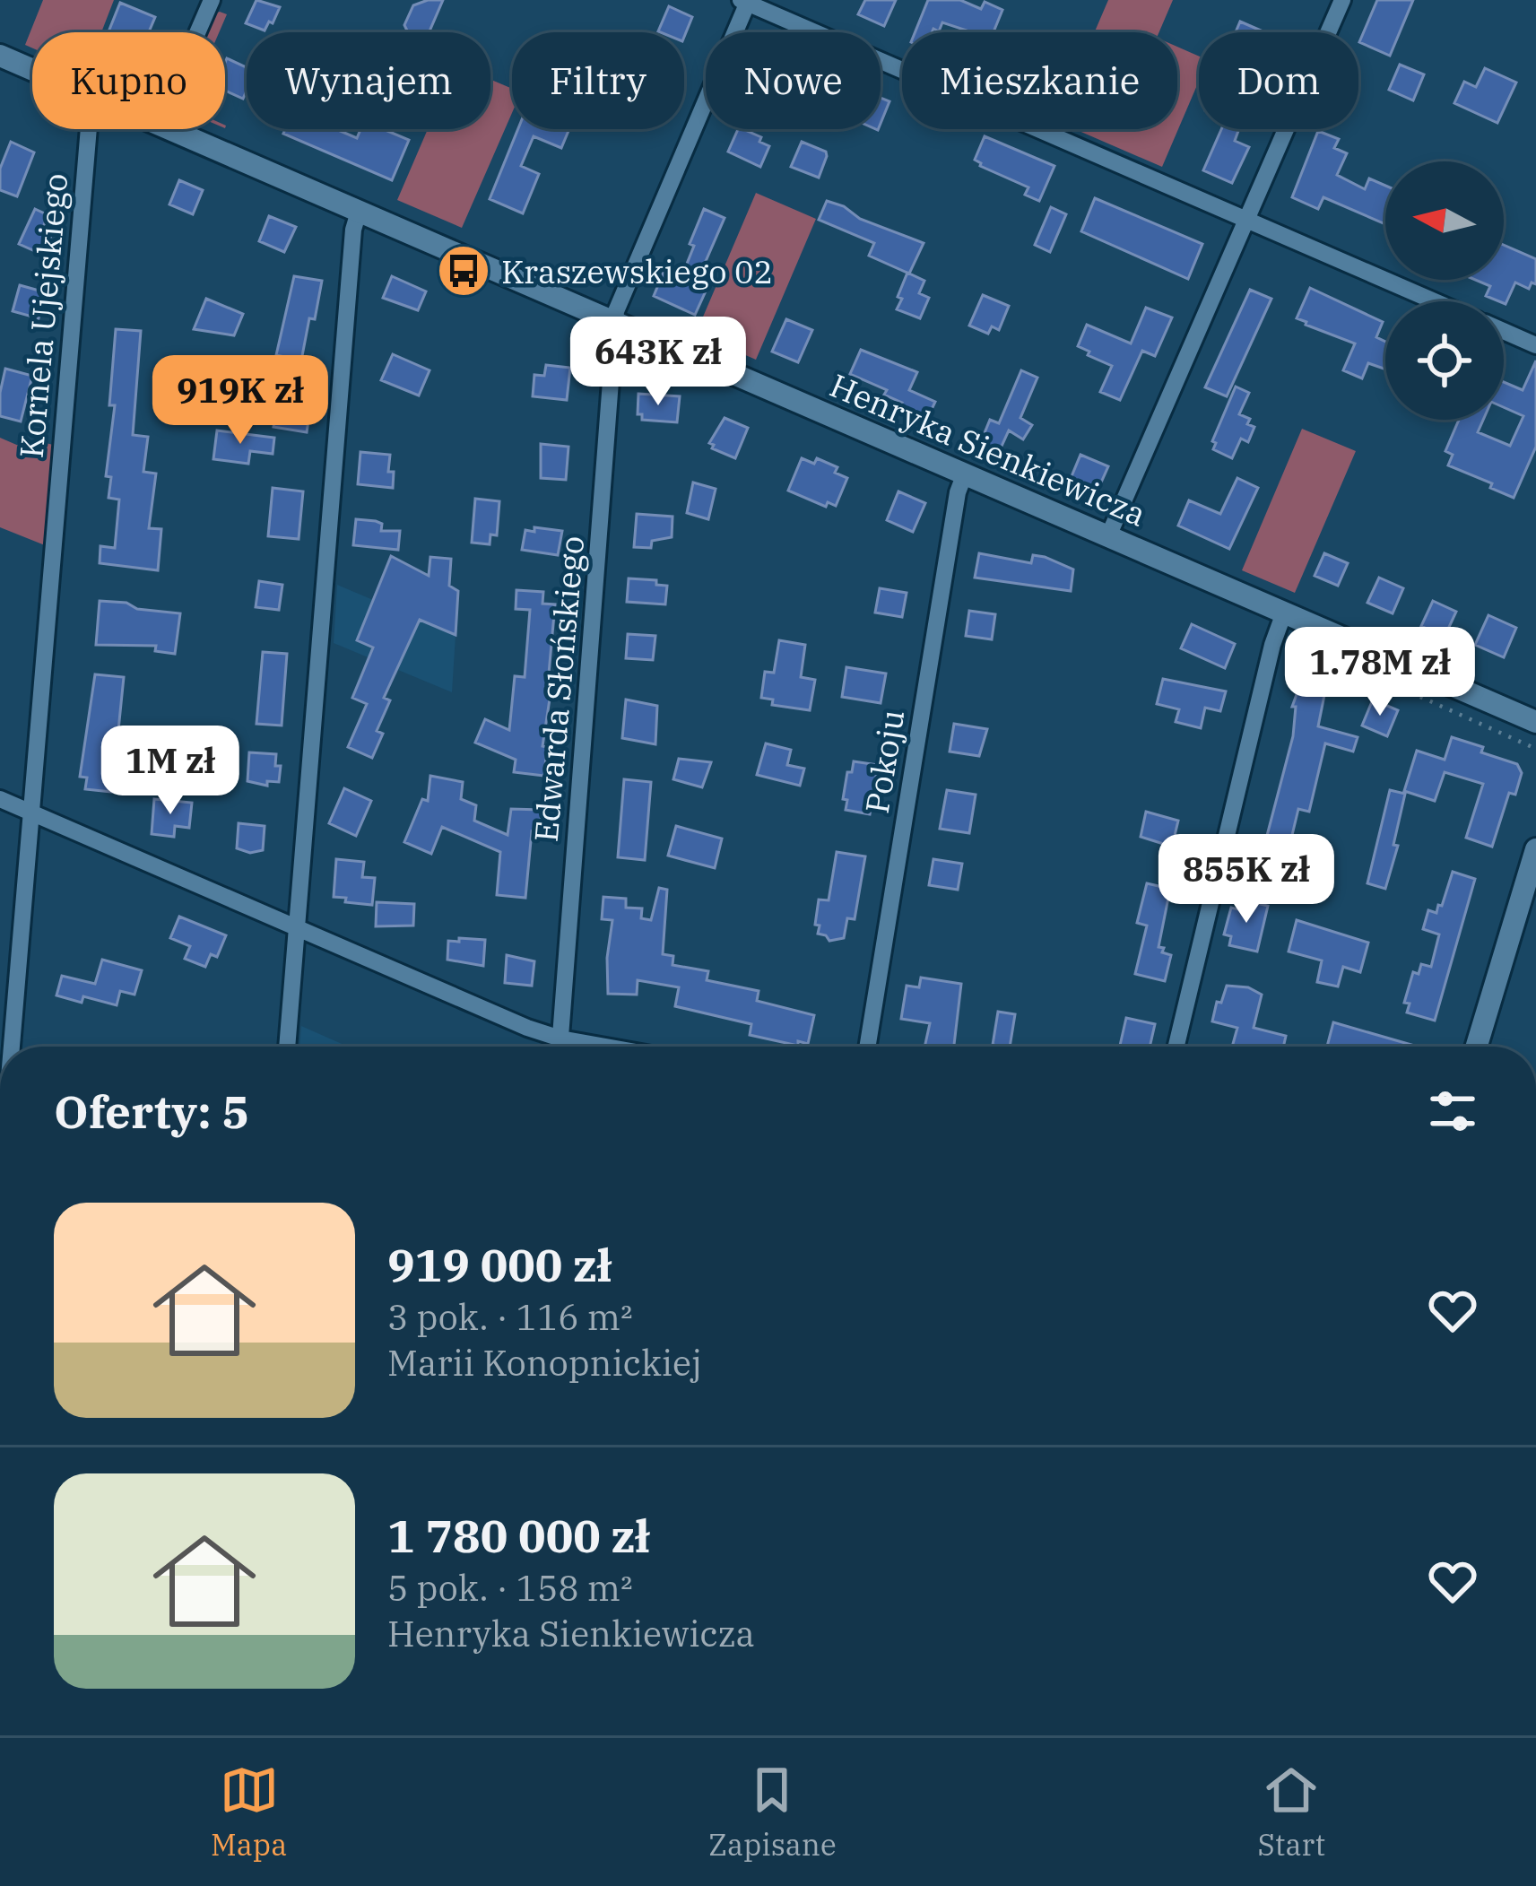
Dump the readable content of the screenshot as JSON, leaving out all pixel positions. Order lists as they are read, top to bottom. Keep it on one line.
{"streets":{"street":["Kornela Ujejskiego","Henryka Sienkiewicza","Edwarda Słońskiego","Pokoju"]},"crossings":[["Henryka Sienkiewicza","Edwarda Słońskiego"],["Henryka Sienkiewicza","Pokoju"]],"places":{"bus stop":["Kraszewskiego 02"]},"north":"left","page":{"chip":["Kupno","Wynajem","Filtry","Nowe","Mieszkanie","Dom"],"price":["643K zł","919K zł","1.78M zł","1M zł","855K zł"],"heading":"Oferty: 5","list":[{"name":"919 000 zł","note":"3 pok. · 116 m² · Marii Konopnickiej"},{"name":"1 780 000 zł","note":"5 pok. · 158 m² · Henryka Sienkiewicza"}],"tabs":["Mapa","Zapisane","Start"]}}
